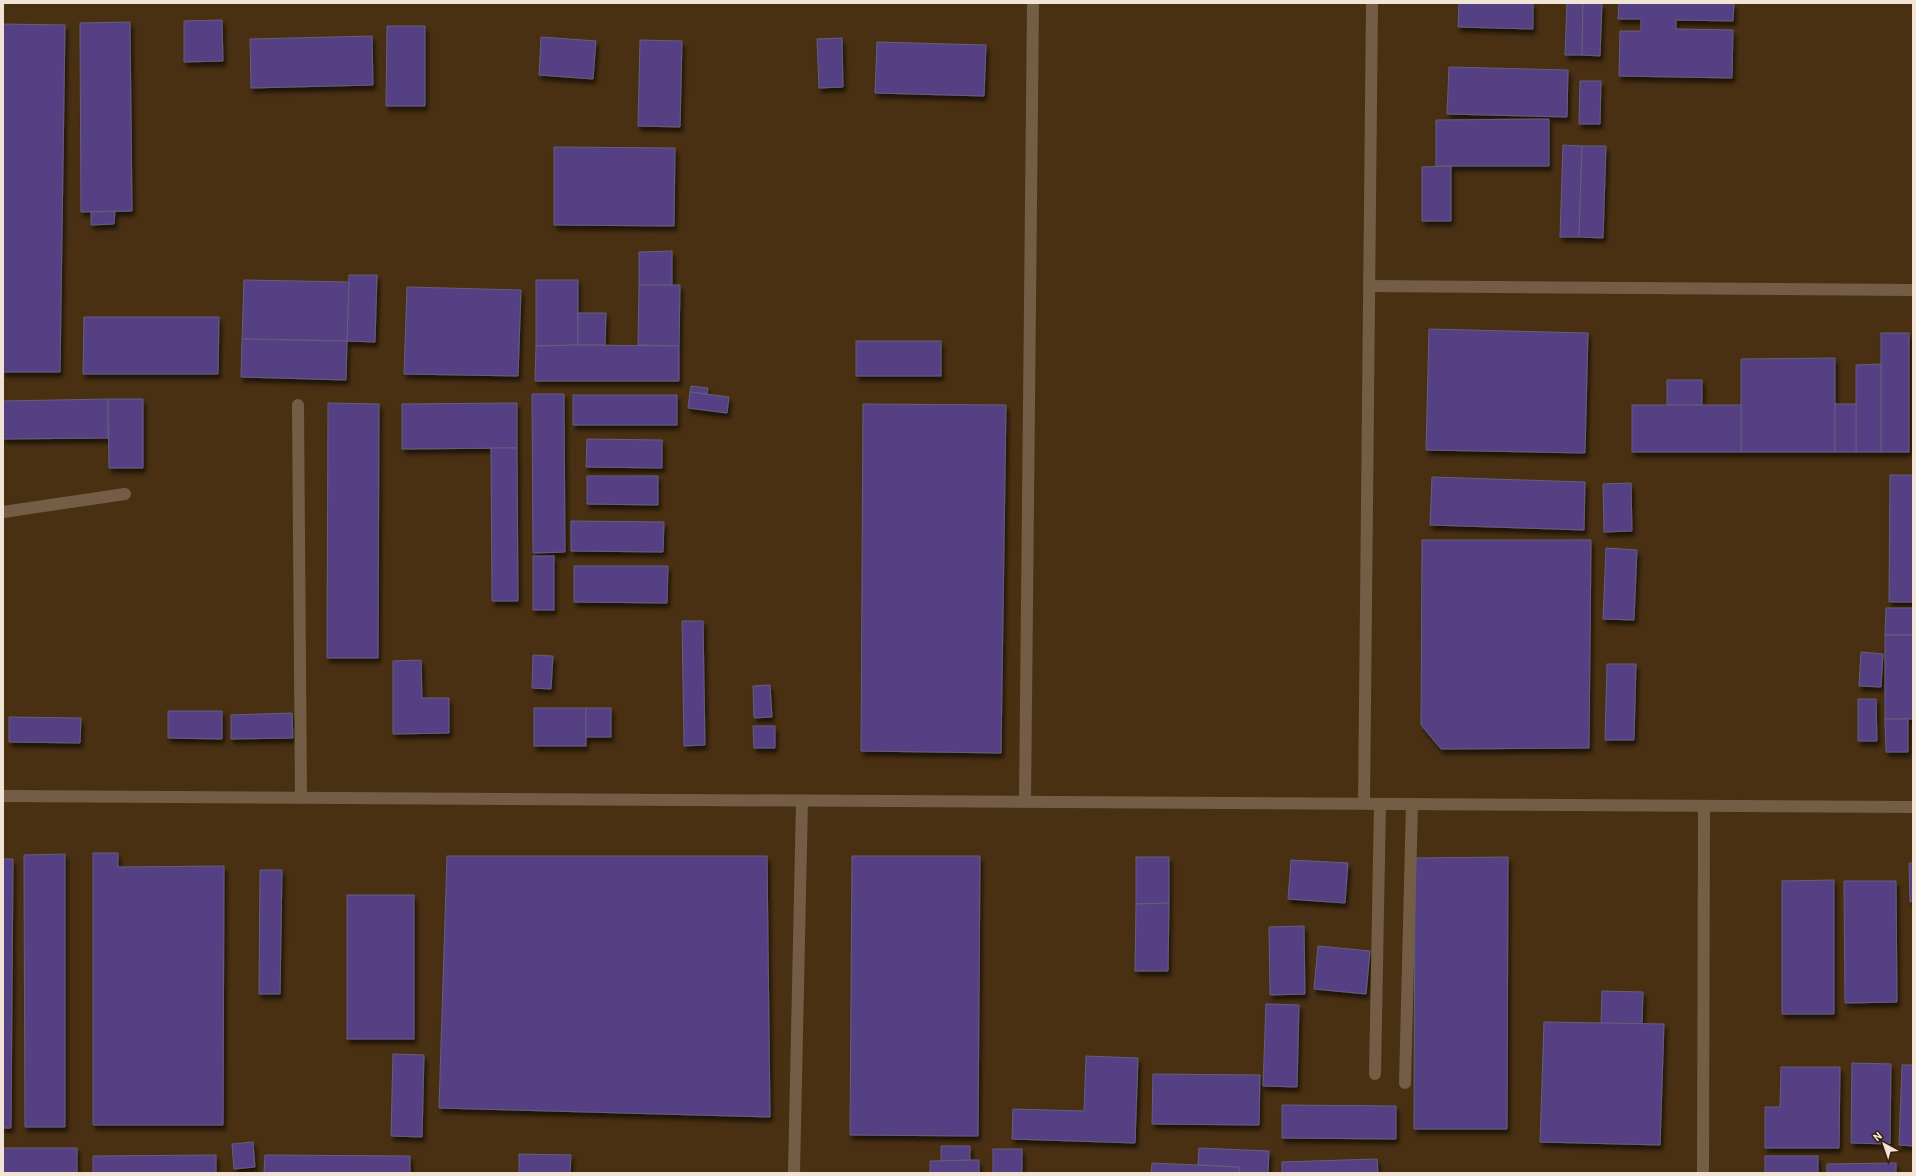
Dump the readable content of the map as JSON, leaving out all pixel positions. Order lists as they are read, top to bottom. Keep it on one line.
{"north":"top left"}
